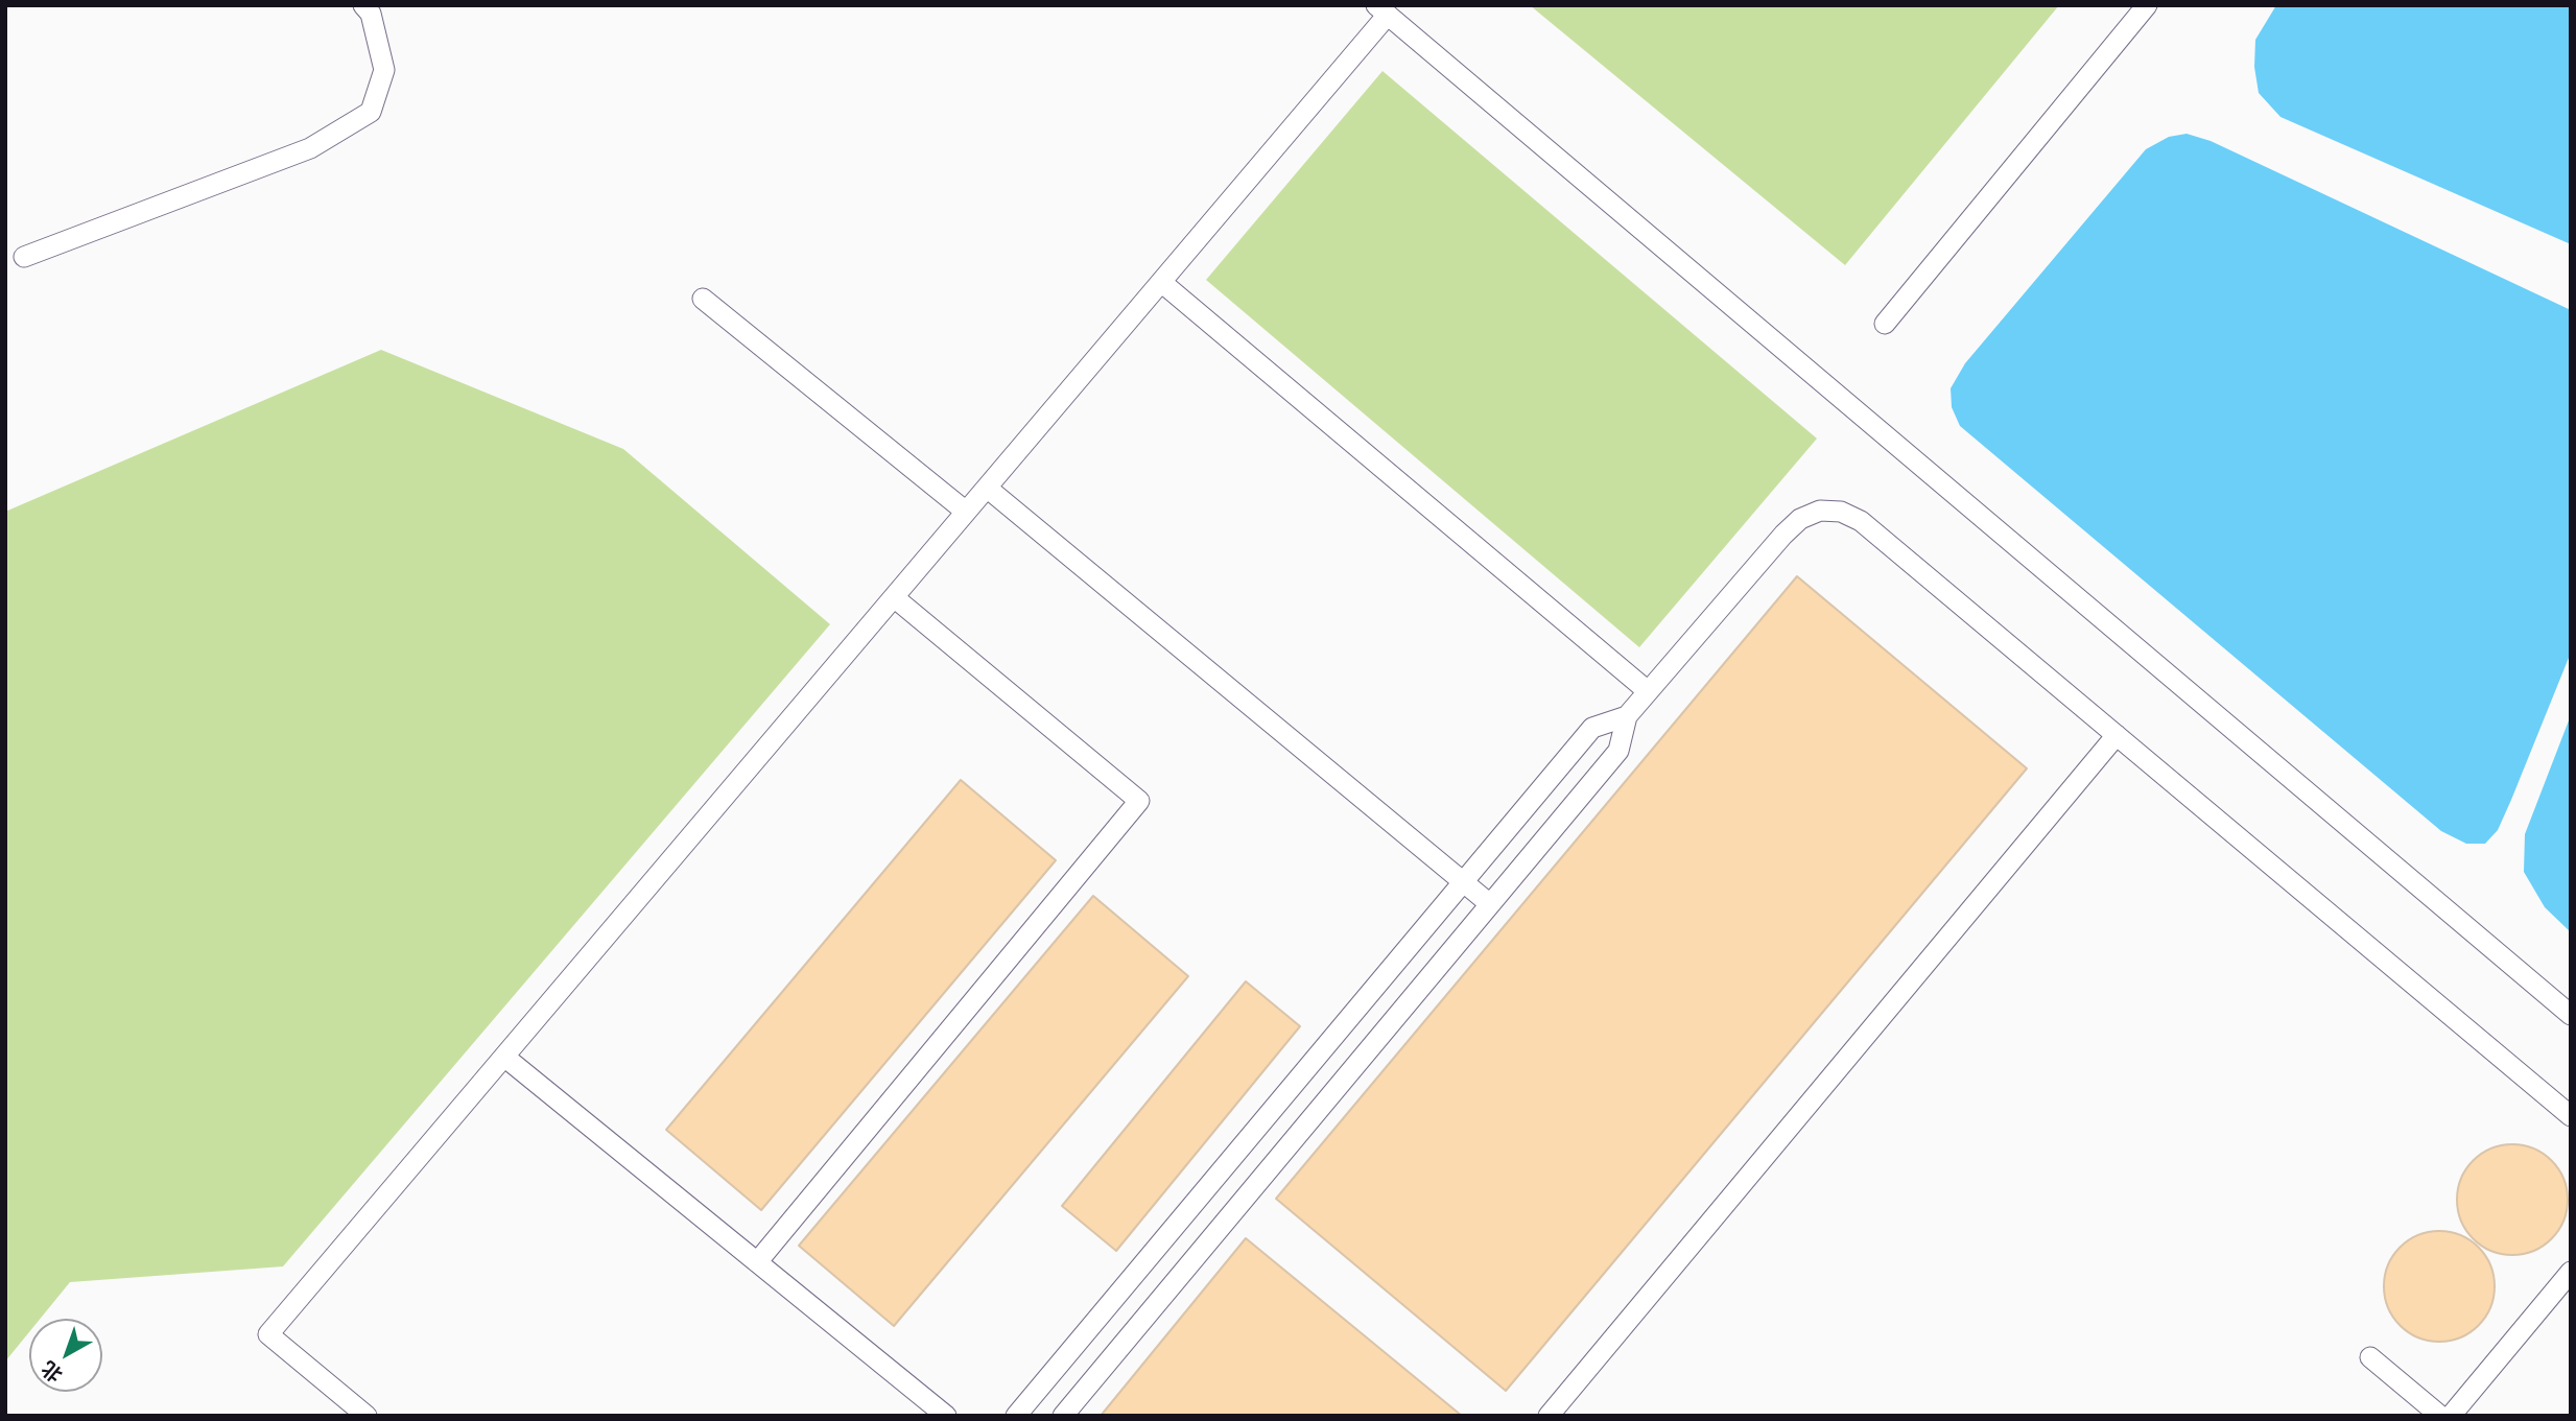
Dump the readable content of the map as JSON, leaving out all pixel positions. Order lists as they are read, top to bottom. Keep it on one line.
{"north":"bottom left"}
